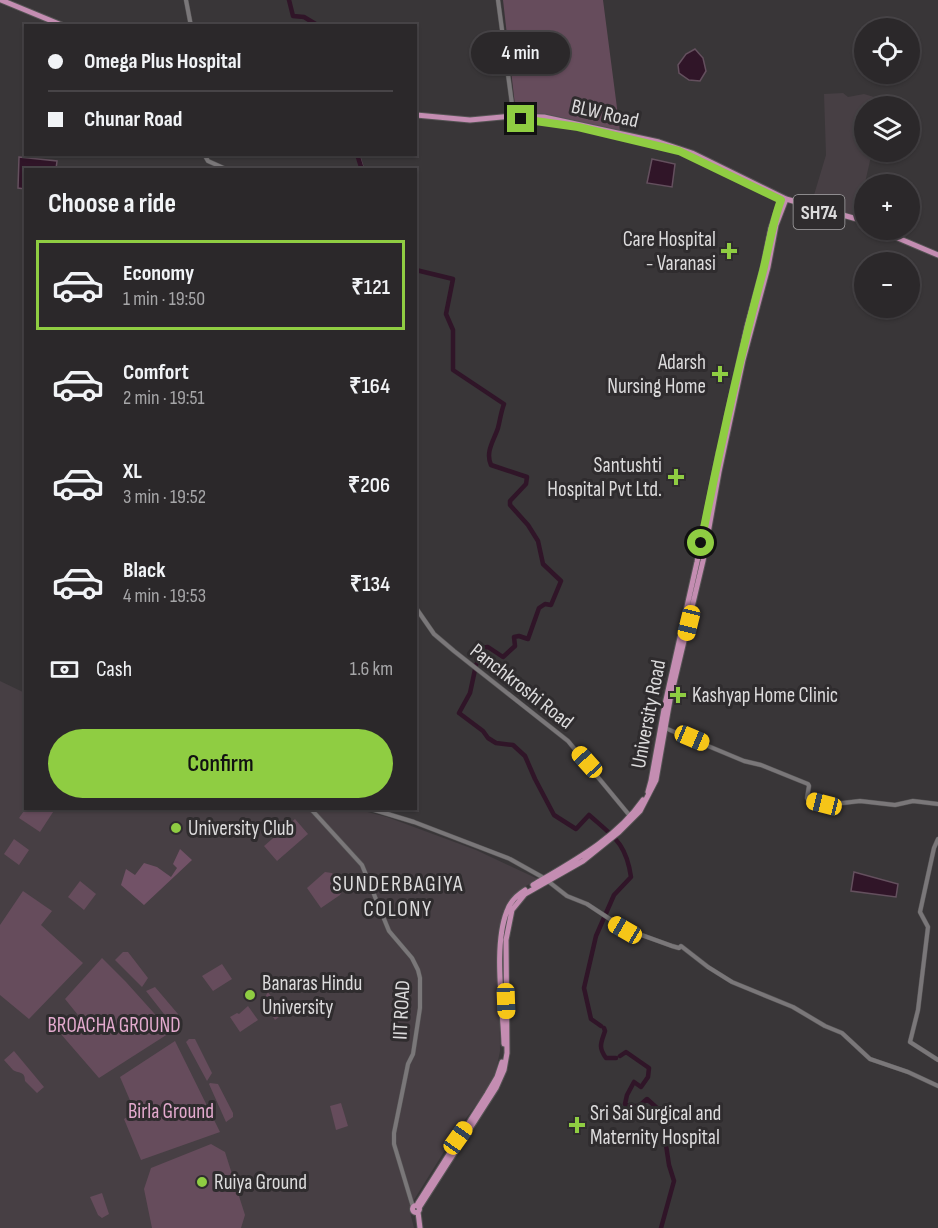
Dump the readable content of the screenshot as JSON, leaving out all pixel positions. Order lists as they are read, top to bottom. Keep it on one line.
{"streets":{"main road":["BLW Road","SH74","University Road"],"street":["Panchkroshi Road","IIT ROAD"]},"crossings":[["BLW Road","SH74"],["BLW Road","University Road"],["SH74","University Road"],["Panchkroshi Road","University Road"],["University Road","IIT ROAD"]],"districts":["SUNDERBAGIYA COLONY"],"parks":["BROACHA GROUND","Birla Ground"],"places":{"health":["Care Hospital - Varanasi","Adarsh Nursing Home","Santushti Hospital Pvt Ltd.","Kashyap Home Clinic","Sri Sai Surgical and Maternity Hospital"],"other":["University Club","Banaras Hindu University","Ruiya Ground"]},"page":{"map_buttons":["+","−"],"banner":["Omega Plus Hospital","Chunar Road"],"bubble":"4 min","heading":"Choose a ride","list":[{"name":"Economy","note":"1 min · 19:50","value":"₹121"},{"name":"Comfort","note":"2 min · 19:51","value":"₹164"},{"name":"XL","note":"3 min · 19:52","value":"₹206"},{"name":"Black","note":"4 min · 19:53","value":"₹134"}],"pay":["Cash","1.6 km"],"buttons":"Confirm"}}
